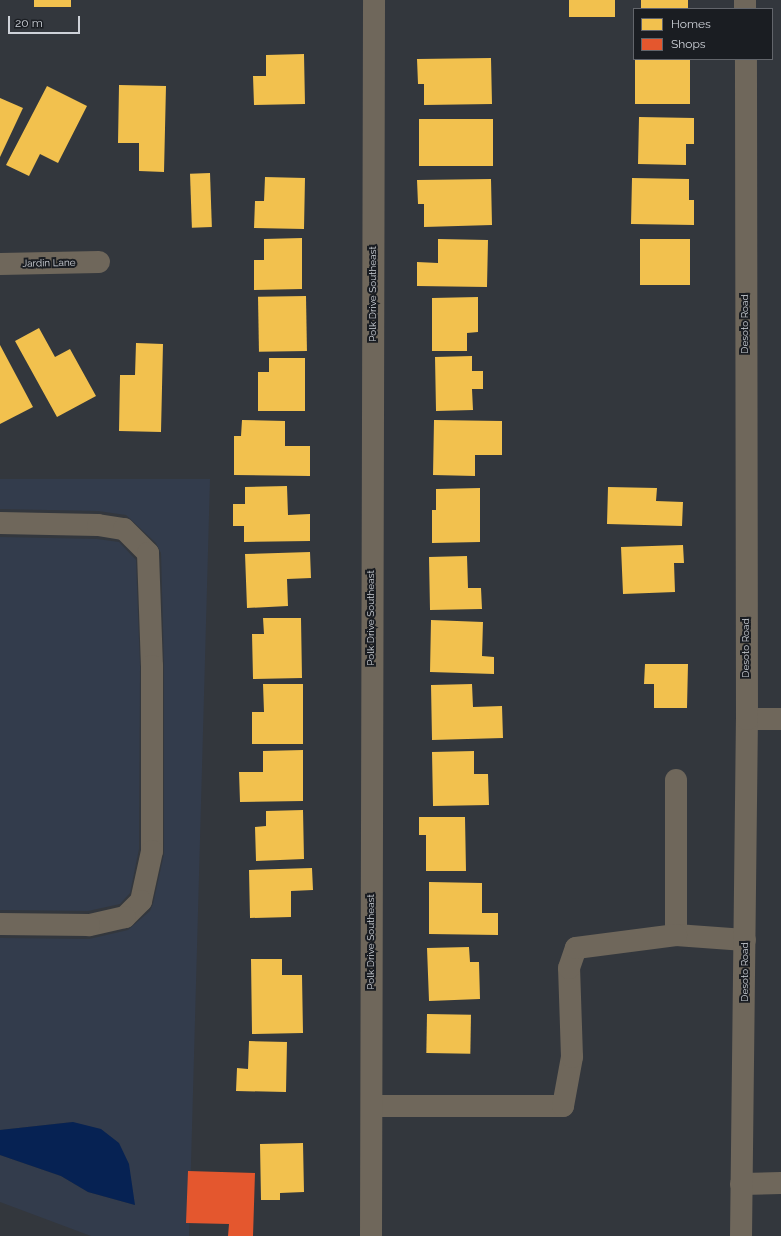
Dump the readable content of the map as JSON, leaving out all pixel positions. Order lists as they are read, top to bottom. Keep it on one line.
{"streets":{"street":["Jardin Lane","Polk Drive Southeast","Desoto Road"]},"legend":["Homes","Shops"],"scale_bar":"20 m"}
